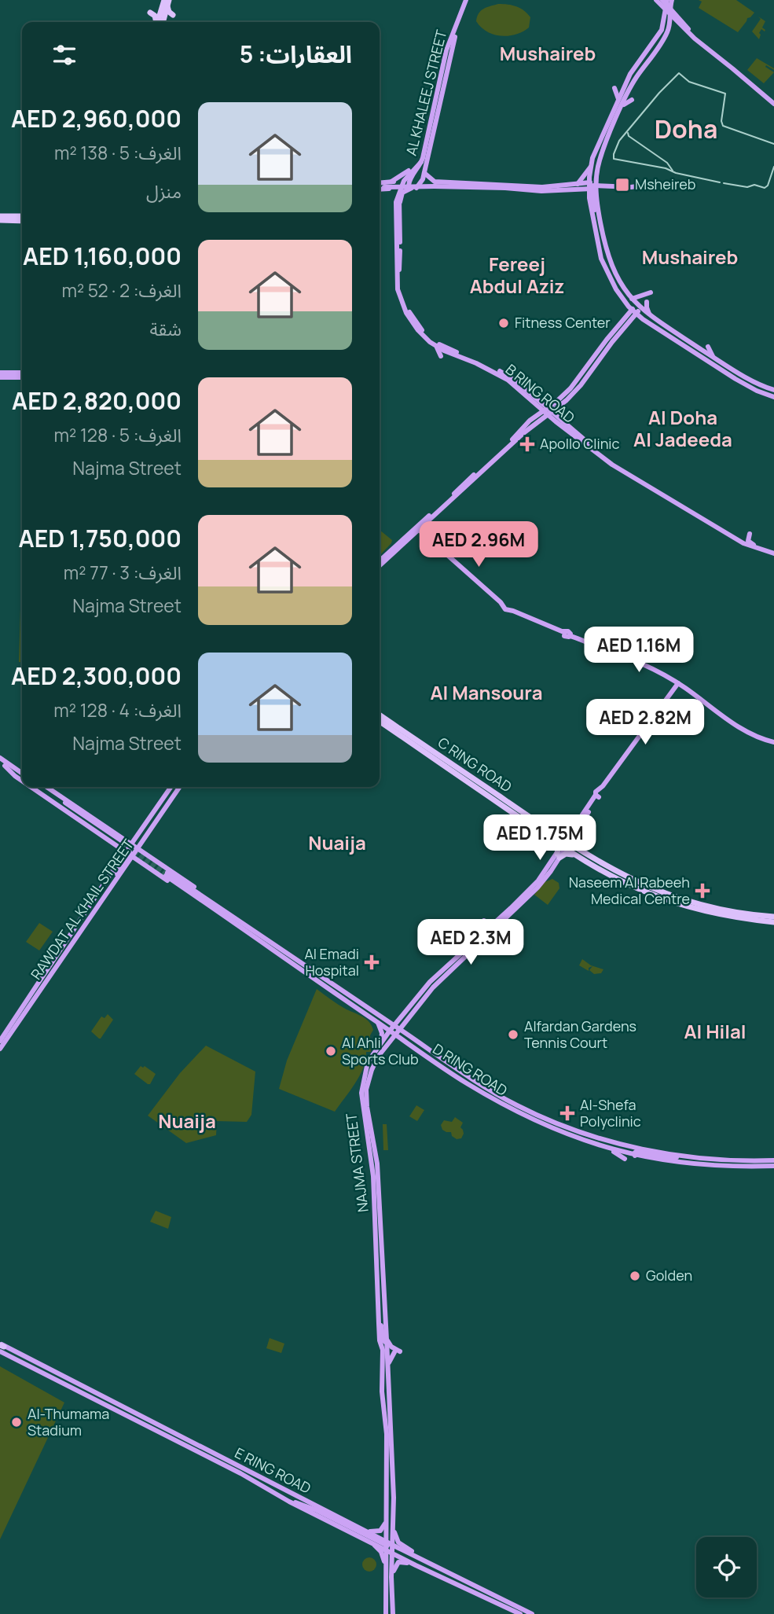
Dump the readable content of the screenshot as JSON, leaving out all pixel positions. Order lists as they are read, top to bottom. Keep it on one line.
{"streets":{"highway":["C RING ROAD"],"main road":["AL KHALEEJ STREET","B RING ROAD","RAWDAT AL KHAIL STREET","D RING ROAD","NAJMA STREET","E RING ROAD"]},"crossings":[["AL KHALEEJ STREET","B RING ROAD"],["C RING ROAD","NAJMA STREET"],["D RING ROAD","NAJMA STREET"],["NAJMA STREET","E RING ROAD"]],"districts":["Mushaireb","Doha","Mushaireb","Fereej Abdul Aziz","Al Doha Al Jadeeda","Al Mansoura","Nuaija","Al Hilal","Nuaija"],"places":{"transit":["Msheireb"],"other":["Fitness Center","Alfardan Gardens Tennis Court","Al Ahli Sports Club","Golden","Al-Thumama Stadium"],"health":["Apollo Clinic","Naseem Al Rabeeh Medical Centre","Al Emadi Hospital","Al-Shefa Polyclinic"]},"page":{"heading":"العقارات: 5","list":[{"name":"AED 2,960,000","note":"الغرف: 5 · 138 m² · منزل"},{"name":"AED 1,160,000","note":"الغرف: 2 · 52 m² · شقة"},{"name":"AED 2,820,000","note":"الغرف: 5 · 128 m² · Najma Street"},{"name":"AED 1,750,000","note":"الغرف: 3 · 77 m² · Najma Street"},{"name":"AED 2,300,000","note":"الغرف: 4 · 128 m² · Najma Street"}],"price":["AED 2.96M","AED 1.16M","AED 2.82M","AED 1.75M","AED 2.3M"]}}
